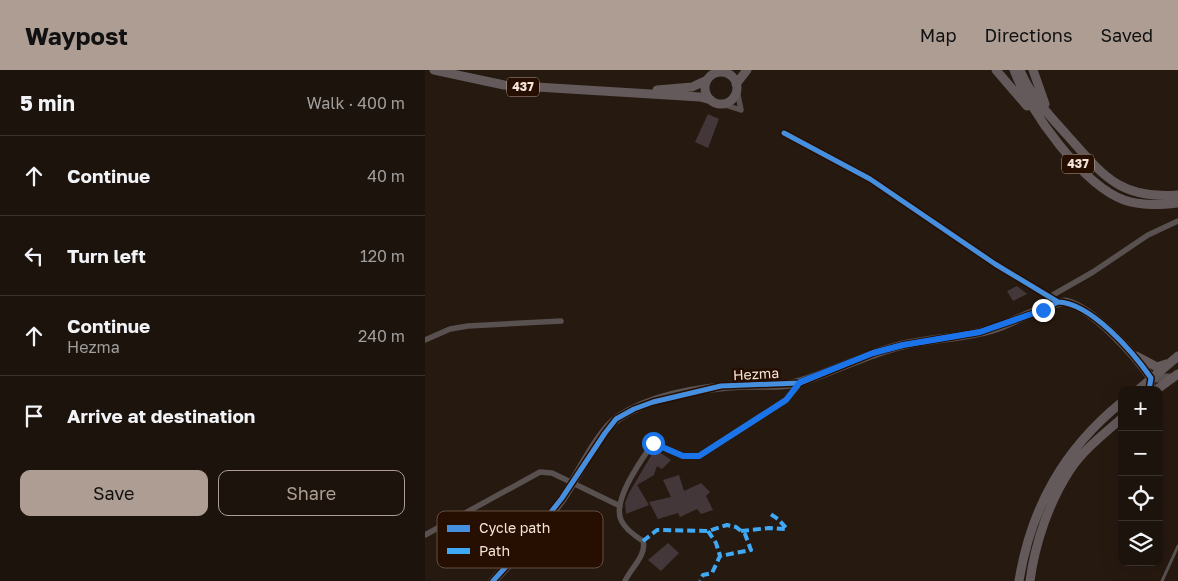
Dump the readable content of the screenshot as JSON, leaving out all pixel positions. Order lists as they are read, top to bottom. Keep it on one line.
{"streets":{"main road":["437"],"street":["Hezma"]},"legend":["Cycle path","Path"],"page":{"header":"Waypost","nav":["Map","Directions","Saved"],"heading":["5 min","Walk · 400 m"],"list":[["Continue","40 m"],["Turn left","120 m"],["Continue","Hezma","240 m"],"Arrive at destination"],"map_buttons":["+","−"],"buttons":["Save","Share"]}}
